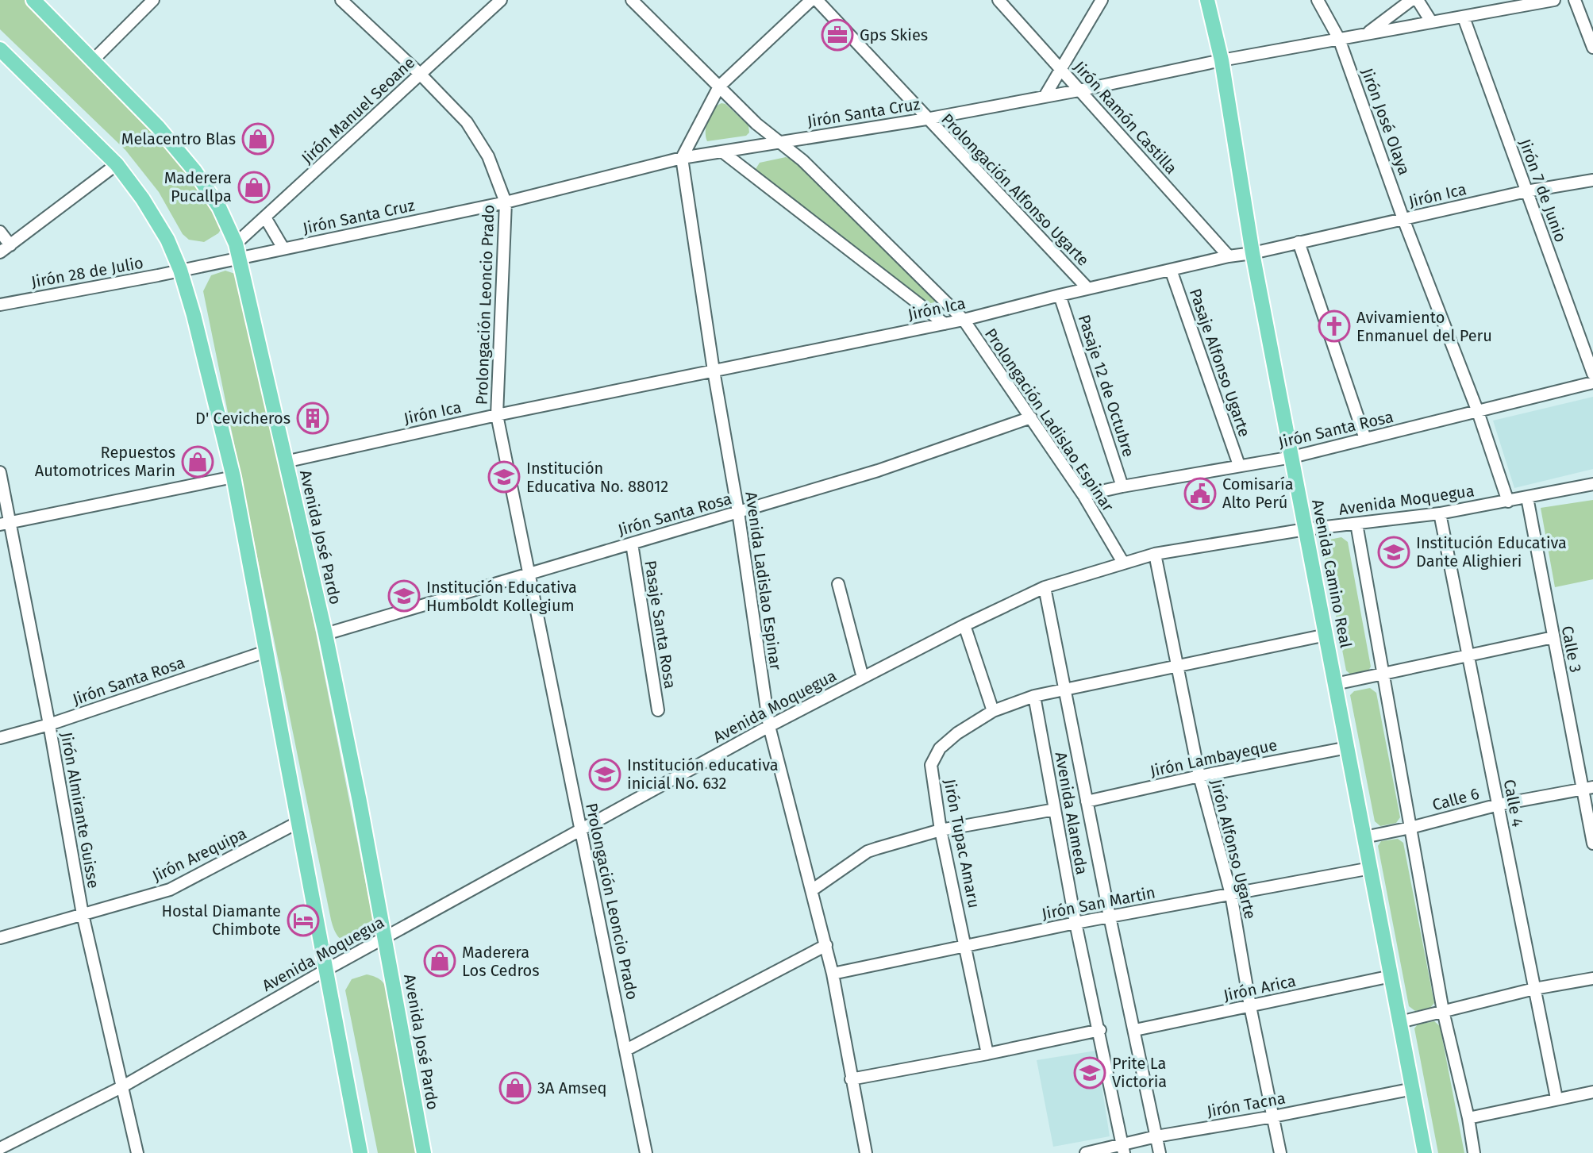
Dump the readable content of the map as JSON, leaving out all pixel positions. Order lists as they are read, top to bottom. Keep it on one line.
{"streets":{"main road":["Avenida José Pardo","Avenida Camino Real"],"street":["Jirón Manuel Seoane","Jirón Santa Cruz","Jirón Ramón Castilla","Jirón José Olaya","Prolongación Alfonso Ugarte","Jirón 7 de Junio","Jirón Ica","Jirón 28 de Julio","Prolongación Leoncio Prado","Pasaje Alfonso Ugarte","Pasaje 12 de Octubre","Prolongación Ladislao Espinar","Jirón Santa Rosa","Avenida Moquegua","Avenida Ladislao Espinar","Pasaje Santa Rosa","Calle 3","Jirón Lambayeque","Calle 6","Calle 4","Jirón Almirante Guisse","Avenida Alameda","Jirón Tupac Amaru","Jirón Alfonso Ugarte","Jirón Arequipa","Jirón San Martin","Jirón Arica","Jirón Tacna"]},"crossings":[["Jirón Manuel Seoane","Jirón Santa Cruz"],["Jirón Manuel Seoane","Prolongación Leoncio Prado"],["Jirón Manuel Seoane","Avenida José Pardo"],["Jirón Santa Cruz","Jirón Ramón Castilla"],["Jirón Santa Cruz","Jirón José Olaya"],["Jirón Santa Cruz","Prolongación Alfonso Ugarte"],["Jirón Santa Cruz","Jirón 7 de Junio"],["Jirón Santa Cruz","Jirón 28 de Julio"],["Jirón Santa Cruz","Prolongación Leoncio Prado"],["Jirón Santa Cruz","Prolongación Ladislao Espinar"],["Jirón Santa Cruz","Avenida José Pardo"],["Jirón Santa Cruz","Avenida Camino Real"],["Jirón Santa Cruz","Avenida Ladislao Espinar"],["Jirón Ramón Castilla","Jirón Ica"],["Jirón José Olaya","Jirón Ica"],["Jirón José Olaya","Jirón Santa Rosa"],["Jirón José Olaya","Avenida Moquegua"],["Prolongación Alfonso Ugarte","Jirón Ica"],["Jirón 7 de Junio","Jirón Ica"],["Jirón Ica","Prolongación Leoncio Prado"],["Jirón Ica","Pasaje Alfonso Ugarte"],["Jirón Ica","Pasaje 12 de Octubre"],["Jirón Ica","Prolongación Ladislao Espinar"],["Jirón Ica","Avenida José Pardo"],["Jirón Ica","Avenida Camino Real"],["Jirón Ica","Avenida Ladislao Espinar"],["Prolongación Leoncio Prado","Jirón Santa Rosa"],["Prolongación Leoncio Prado","Avenida Moquegua"],["Pasaje Alfonso Ugarte","Jirón Santa Rosa"],["Pasaje 12 de Octubre","Jirón Santa Rosa"],["Prolongación Ladislao Espinar","Jirón Santa Rosa"],["Prolongación Ladislao Espinar","Avenida Moquegua"],["Jirón Santa Rosa","Avenida José Pardo"],["Jirón Santa Rosa","Avenida Camino Real"],["Jirón Santa Rosa","Avenida Ladislao Espinar"],["Jirón Santa Rosa","Pasaje Santa Rosa"],["Jirón Santa Rosa","Jirón Almirante Guisse"],["Avenida Moquegua","Avenida José Pardo"],["Avenida Moquegua","Avenida Camino Real"],["Avenida Moquegua","Avenida Ladislao Espinar"],["Avenida Moquegua","Calle 3"],["Avenida Moquegua","Calle 4"],["Avenida Moquegua","Jirón Almirante Guisse"],["Avenida Moquegua","Avenida Alameda"],["Avenida Moquegua","Jirón Alfonso Ugarte"],["Avenida Camino Real","Jirón Lambayeque"],["Avenida Camino Real","Calle 6"],["Avenida Camino Real","Jirón San Martin"],["Avenida Camino Real","Jirón Arica"],["Avenida Camino Real","Jirón Tacna"],["Avenida Ladislao Espinar","Jirón San Martin"],["Calle 3","Calle 6"],["Jirón Lambayeque","Avenida Alameda"],["Jirón Lambayeque","Jirón Alfonso Ugarte"],["Calle 6","Calle 4"],["Jirón Almirante Guisse","Jirón Arequipa"],["Avenida Alameda","Jirón Tupac Amaru"],["Avenida Alameda","Jirón San Martin"],["Avenida Alameda","Jirón Arica"],["Avenida Alameda","Jirón Tacna"],["Jirón Tupac Amaru","Jirón San Martin"],["Jirón Alfonso Ugarte","Jirón San Martin"],["Jirón Alfonso Ugarte","Jirón Arica"],["Jirón Alfonso Ugarte","Jirón Tacna"]],"places":{"office":["Gps Skies"],"shop":["Melacentro Blas","Maderera Pucallpa","Repuestos Automotrices Marin","Maderera Los Cedros","3A Amseq"],"church":["Avivamiento Enmanuel del Peru"],"building":["D' Cevicheros"],"school or university":["Institución Educativa No. 88012","Institución Educativa Dante Alighieri","Institución Educativa Humboldt Kollegium","Institución educativa inicial No. 632","Prite La Victoria"],"public building":["Comisaría Alto Perú"],"hotel":["Hostal Diamante Chimbote"]}}
